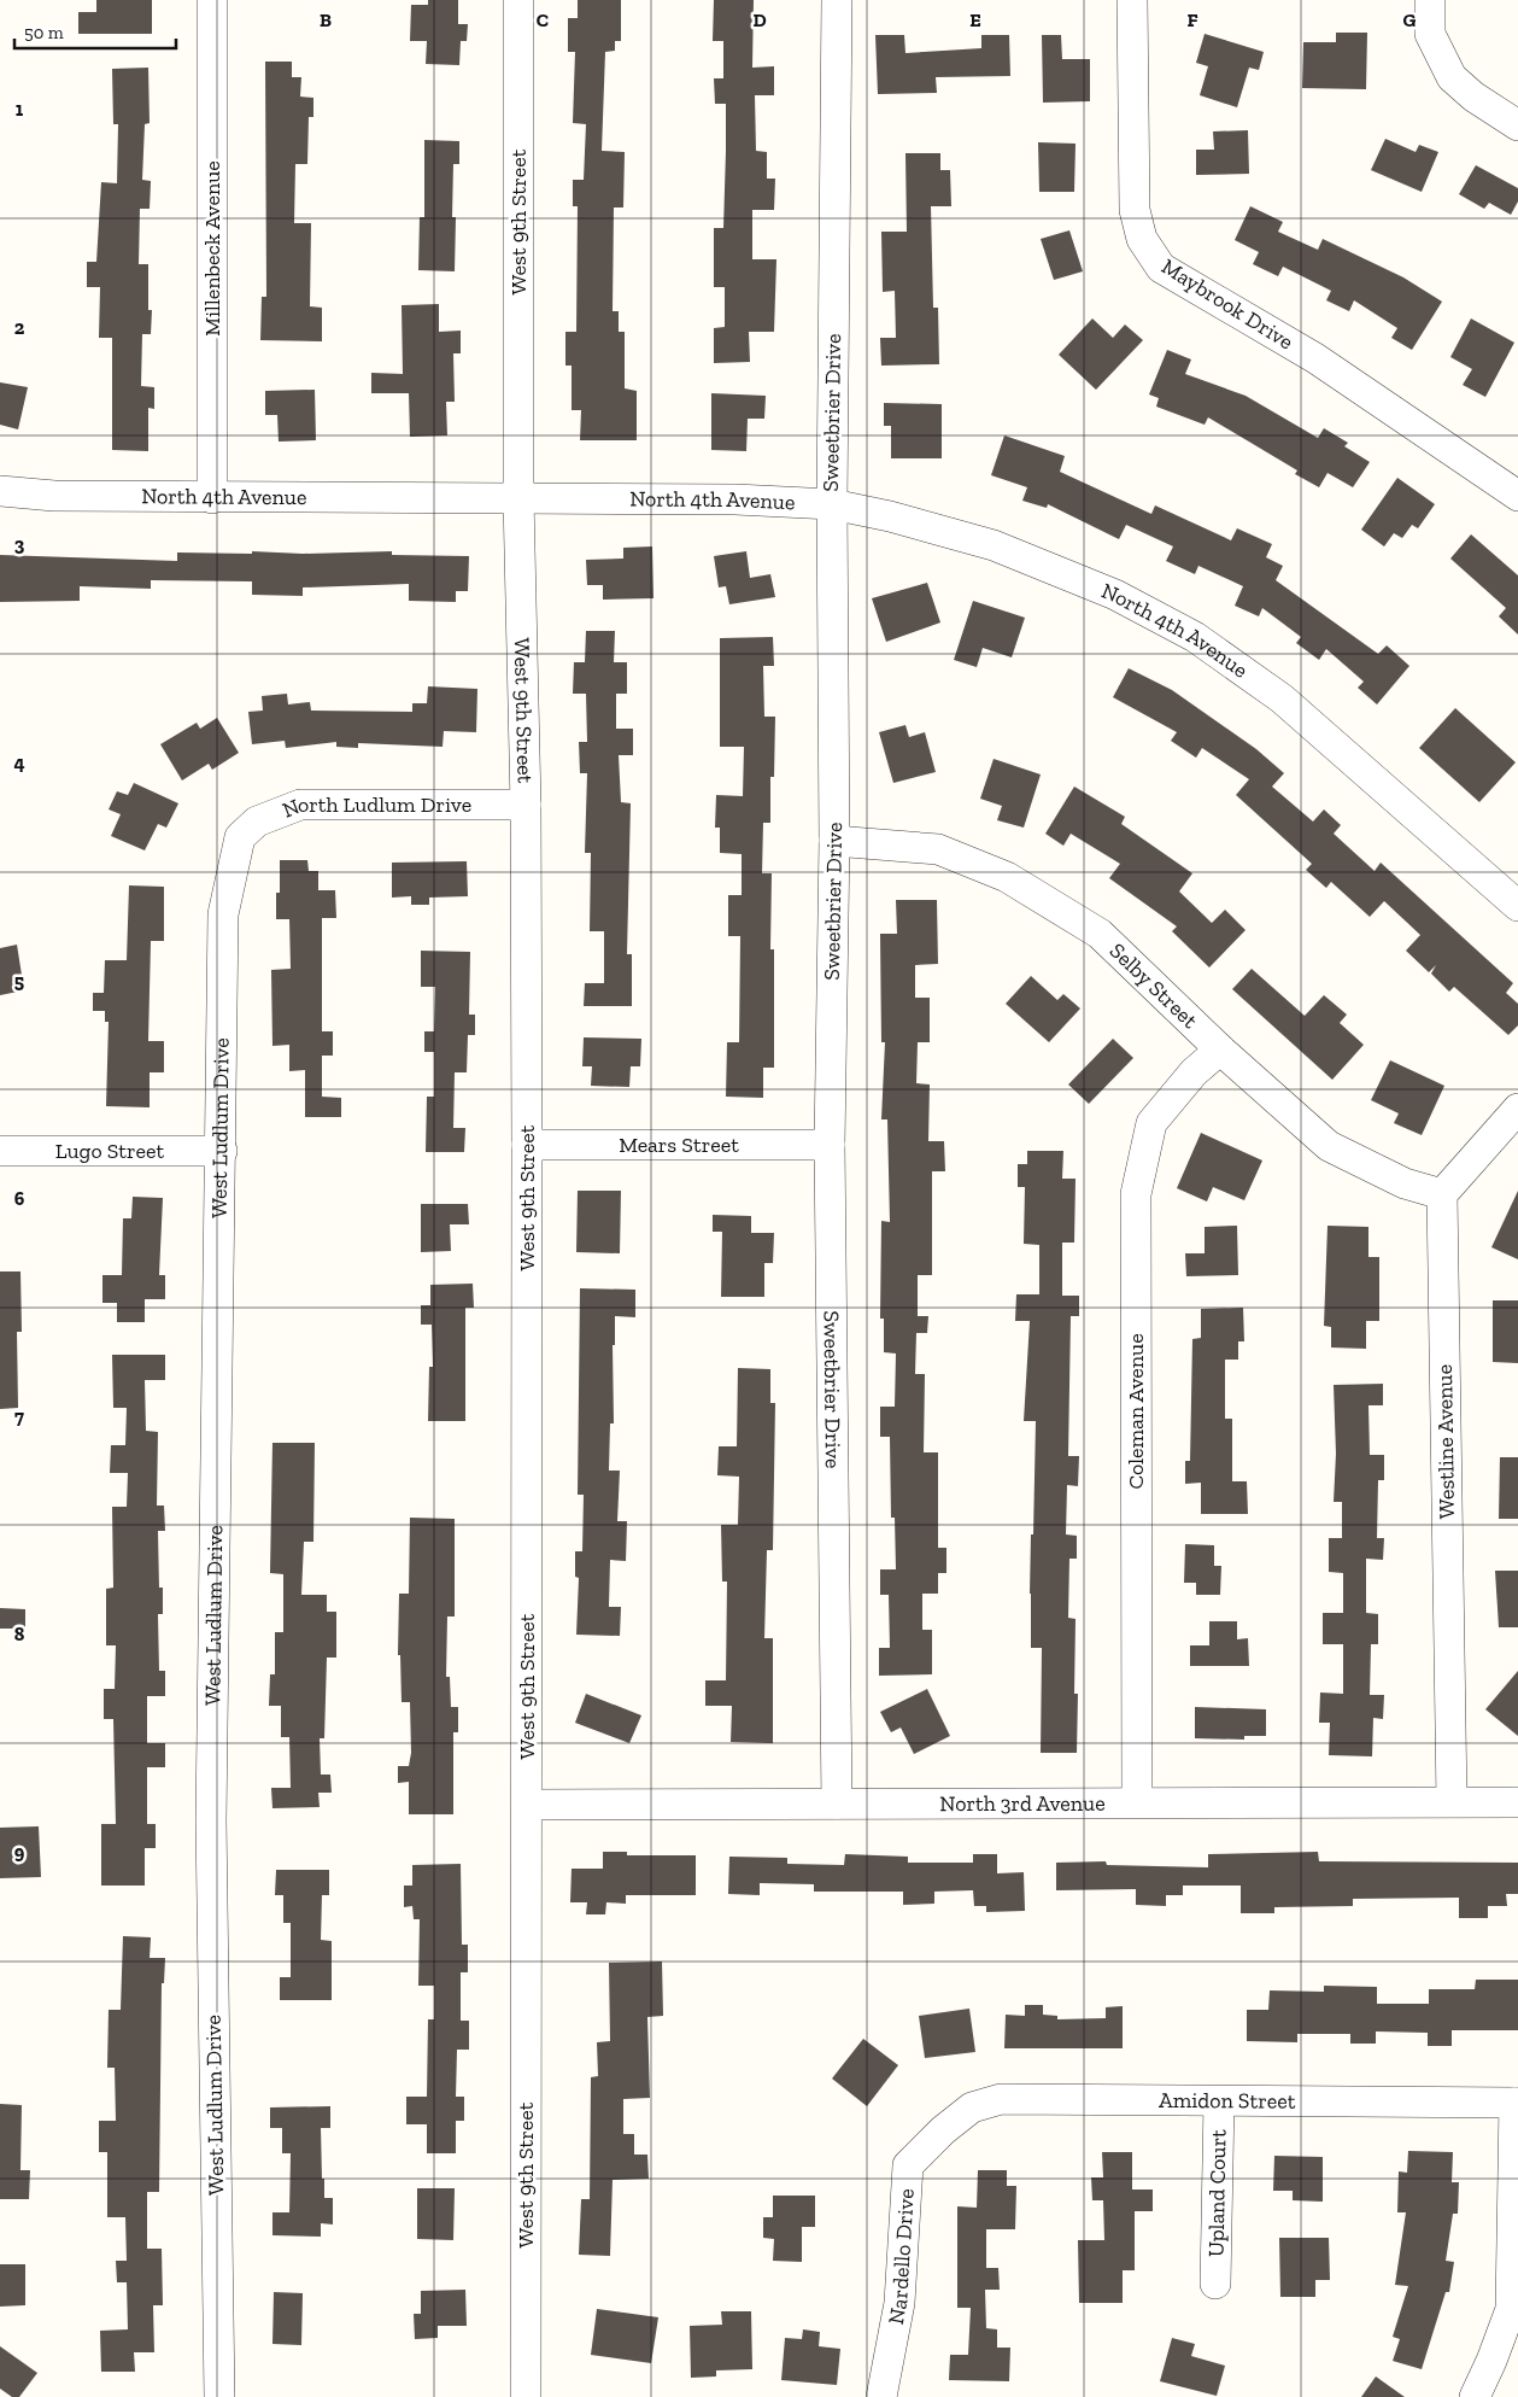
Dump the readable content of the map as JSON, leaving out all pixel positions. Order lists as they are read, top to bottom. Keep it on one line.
{"streets":{"street":["West 9th Street","Millenbeck Avenue","Maybrook Drive","Sweetbrier Drive","North 4th Avenue","North Ludlum Drive","Selby Street","West Ludlum Drive","Mears Street","Lugo Street","Coleman Avenue","Westline Avenue","North 3rd Avenue","Amidon Street","Upland Court","Nardello Drive"]},"crossings":[["West 9th Street","North 4th Avenue"],["West 9th Street","North Ludlum Drive"],["West 9th Street","Mears Street"],["West 9th Street","North 3rd Avenue"],["Millenbeck Avenue","North 4th Avenue"],["Sweetbrier Drive","North 4th Avenue"],["Sweetbrier Drive","Selby Street"],["Sweetbrier Drive","Mears Street"],["Sweetbrier Drive","North 3rd Avenue"],["North Ludlum Drive","West Ludlum Drive"],["Selby Street","Coleman Avenue"],["Selby Street","Westline Avenue"],["West Ludlum Drive","Lugo Street"],["Coleman Avenue","North 3rd Avenue"],["Westline Avenue","North 3rd Avenue"],["Amidon Street","Upland Court"],["Amidon Street","Nardello Drive"]],"scale_bar":"50 m","grid":{"columns":["B","C","D","E","F","G"],"rows":["1","2","3","4","5","6","7","8","9"]}}
